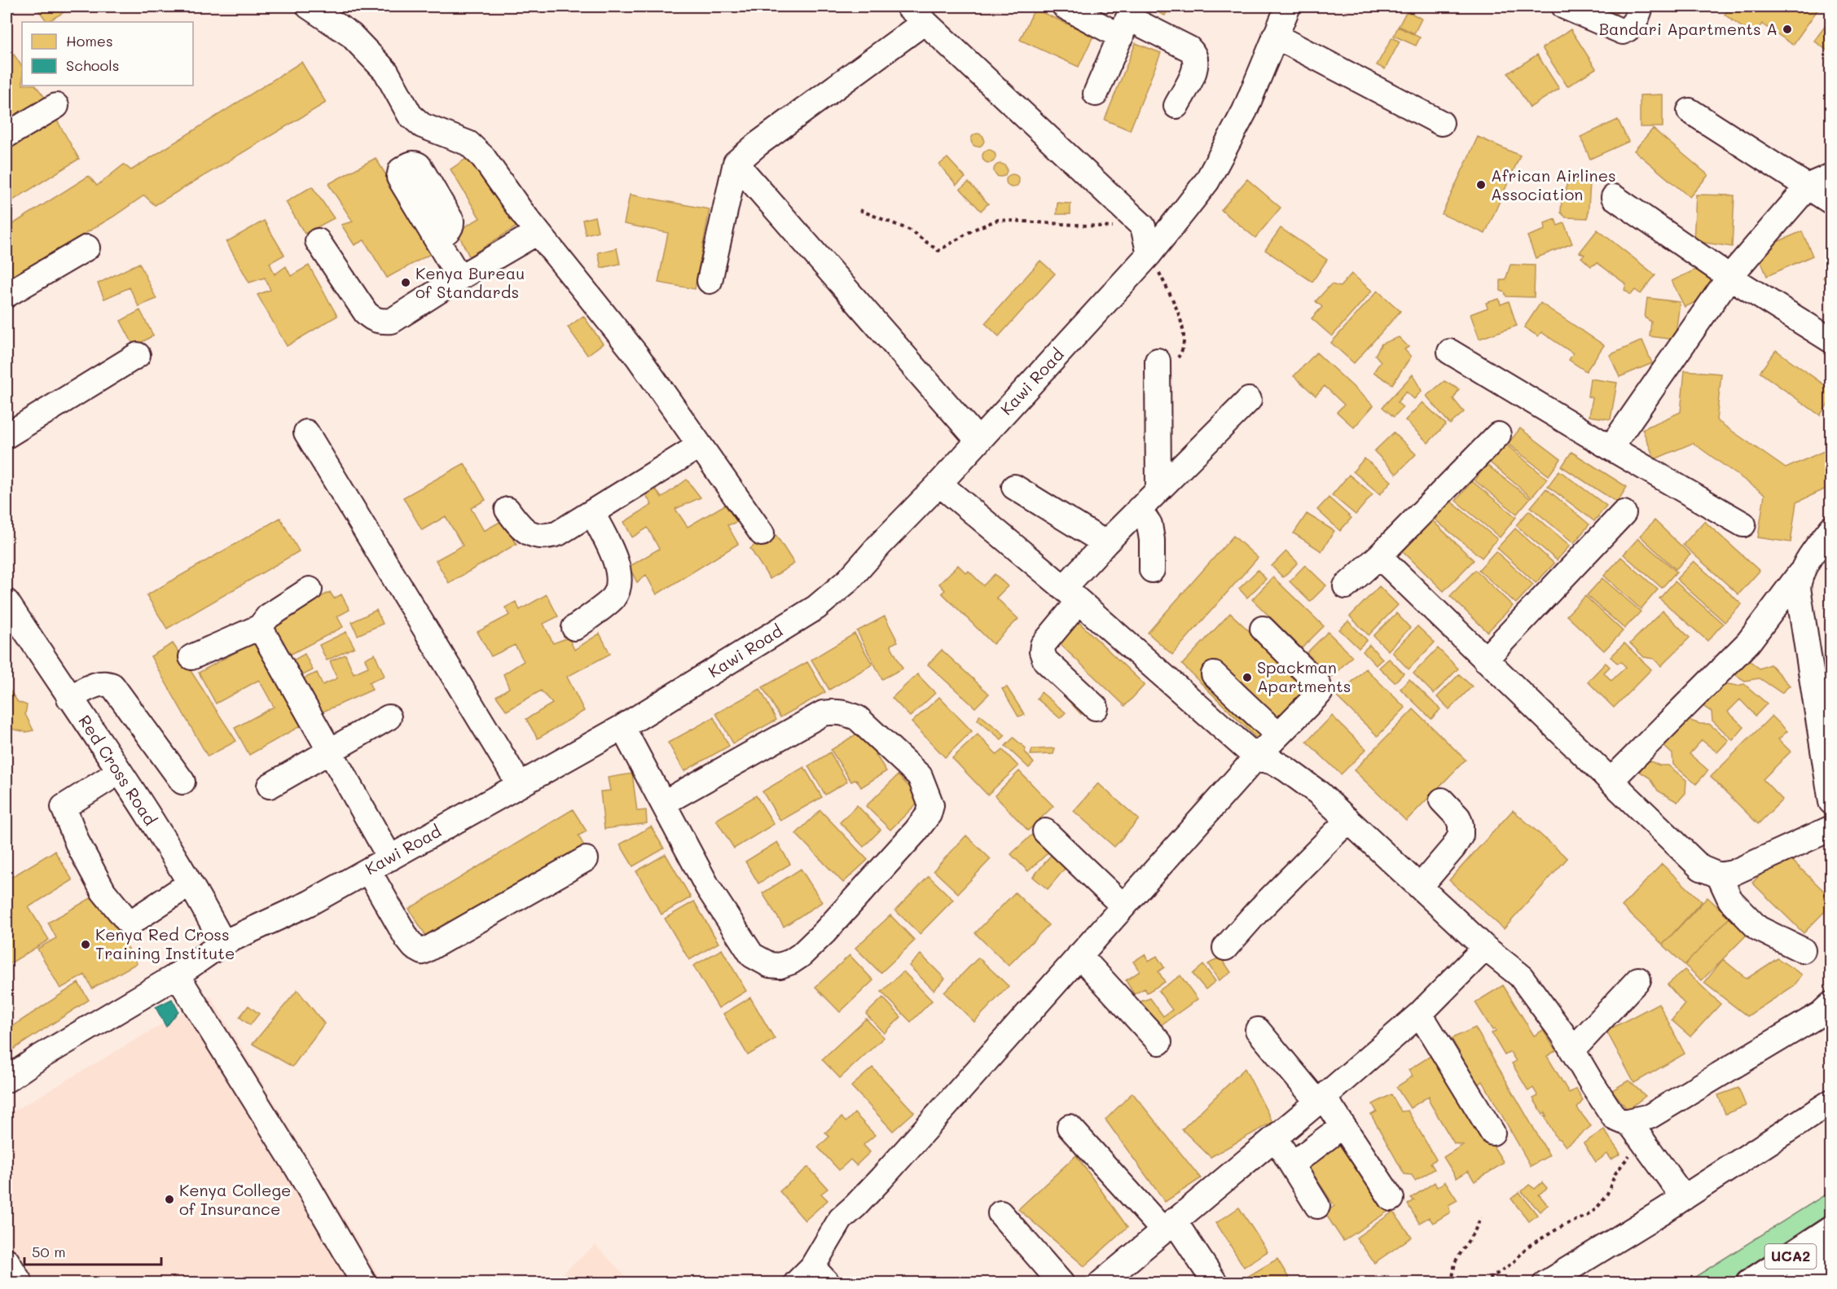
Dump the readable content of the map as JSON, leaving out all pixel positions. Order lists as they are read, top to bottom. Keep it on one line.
{"streets":{"highway":["UCA2"],"street":["Kawi Road","Red Cross Road"]},"crossings":[["Kawi Road","Red Cross Road"]],"places":["Bandari Apartments A","African Airlines Association","Kenya Bureau of Standards","Spackman Apartments","Kenya Red Cross Training Institute","Kenya College of Insurance"],"legend":["Homes","Schools"],"scale_bar":"50 m"}
